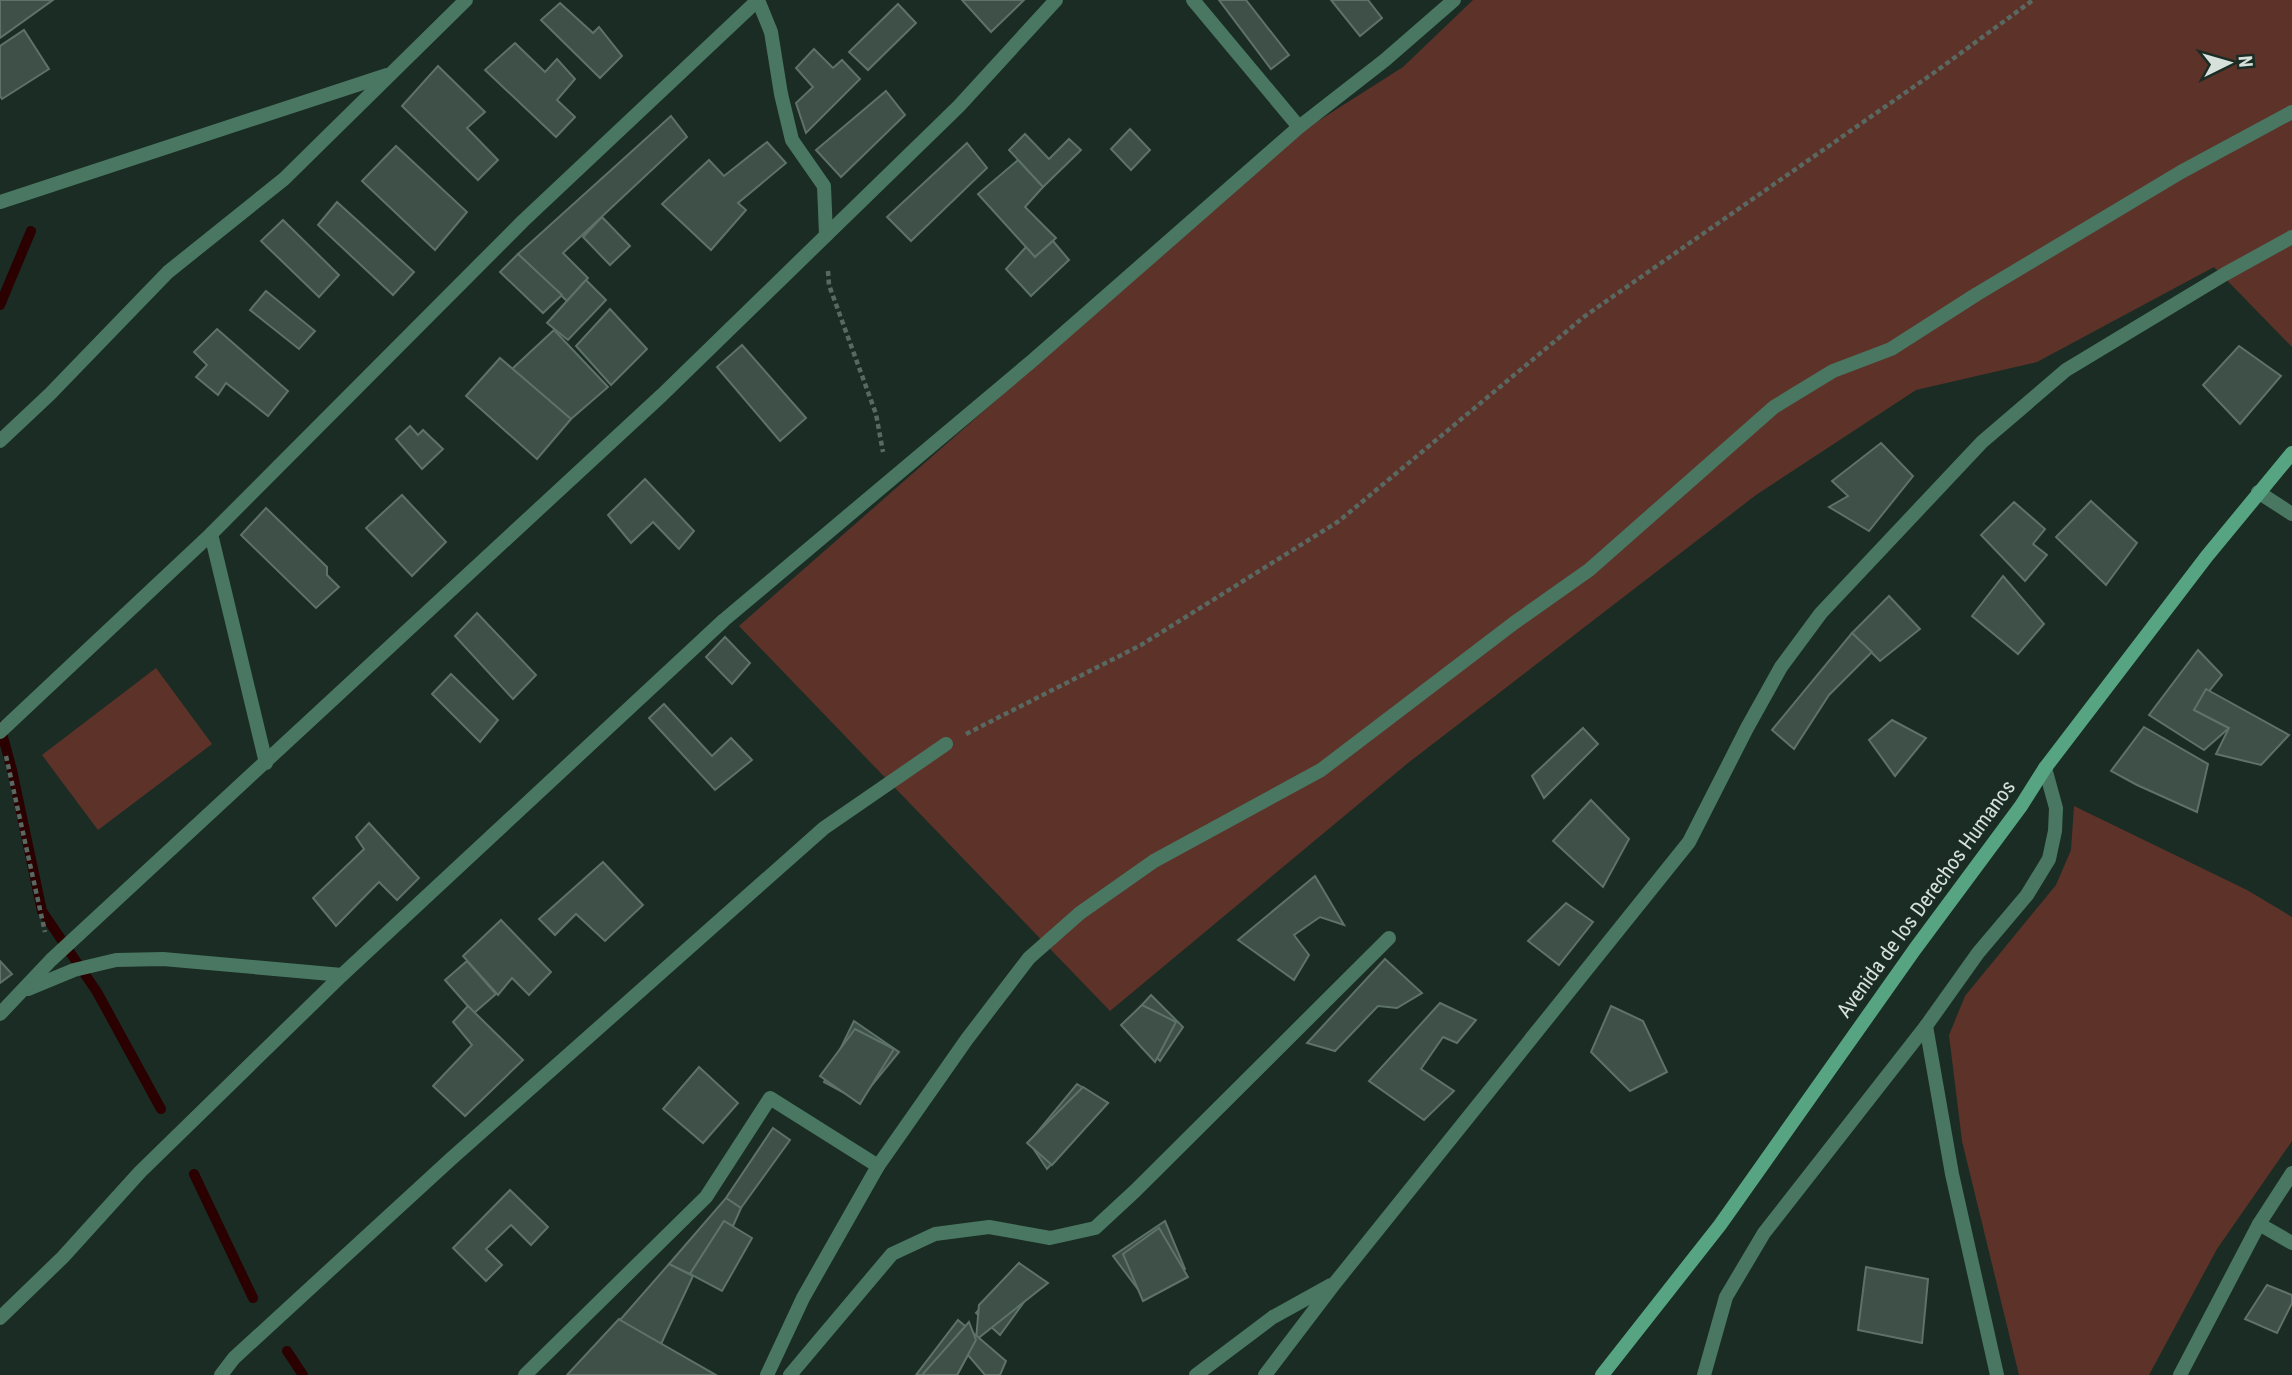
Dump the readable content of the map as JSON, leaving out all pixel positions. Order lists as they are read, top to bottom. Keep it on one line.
{"streets":{"street":["Avenida de los Derechos Humanos"]},"north":"right"}
